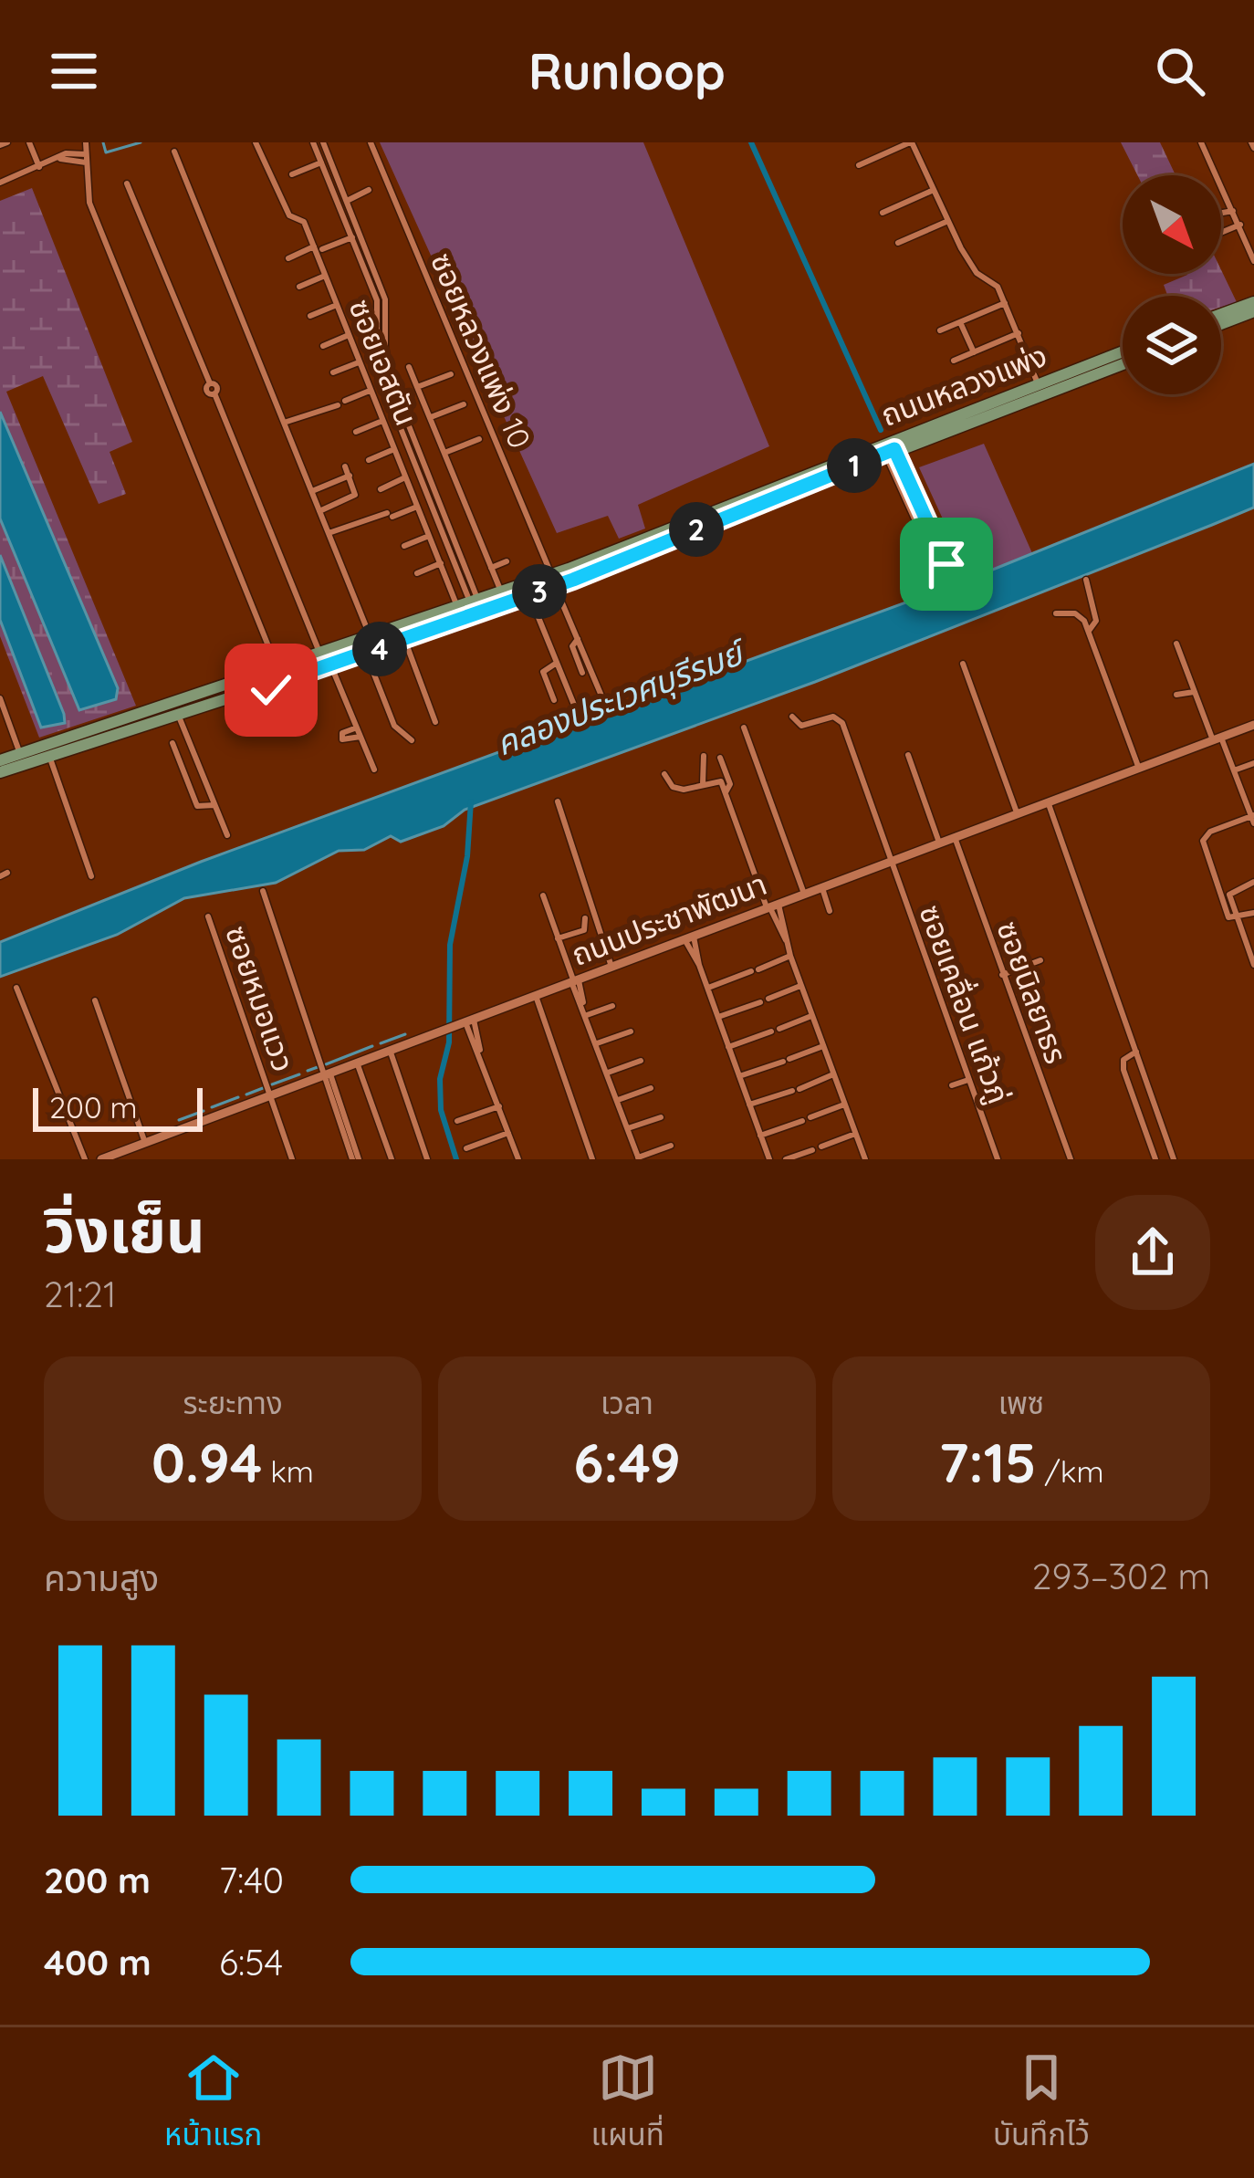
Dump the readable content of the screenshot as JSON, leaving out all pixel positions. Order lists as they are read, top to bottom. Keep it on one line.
{"streets":{"main road":["ถนนหลวงแพ่ง"],"street":["ซอยหลวงแพ่ง 10","ซอยเอสตัน","ถนนประชาพัฒนา","ซอยนิลยาธร","ซอยหมอแวว","ซอยเคลื่อน แก้วภู่"]},"crossings":[["ซอยหลวงแพ่ง 10","ถนนหลวงแพ่ง"],["ซอยเอสตัน","ถนนหลวงแพ่ง"],["ถนนประชาพัฒนา","ซอยนิลยาธร"],["ถนนประชาพัฒนา","ซอยหมอแวว"],["ถนนประชาพัฒนา","ซอยเคลื่อน แก้วภู่"]],"water":["คลองประเวศบุรีรมย์"],"scale_bar":"200 m","north":"bottom right","page":{"header":"Runloop","pins":["1","2","3","4"],"scale":"200 m","heading":["วิ่งเย็น","21:21"],"stats":[["ระยะทาง","0.94 km"],["เวลา","6:49"],["เพซ","7:15 /km"]],"chart":["ความสูง","293–302 m"],"list":[{"name":"200 m","note":"7:40"},{"name":"400 m","note":"6:54"}],"tabs":["หน้าแรก","แผนที่","บันทึกไว้"]}}
